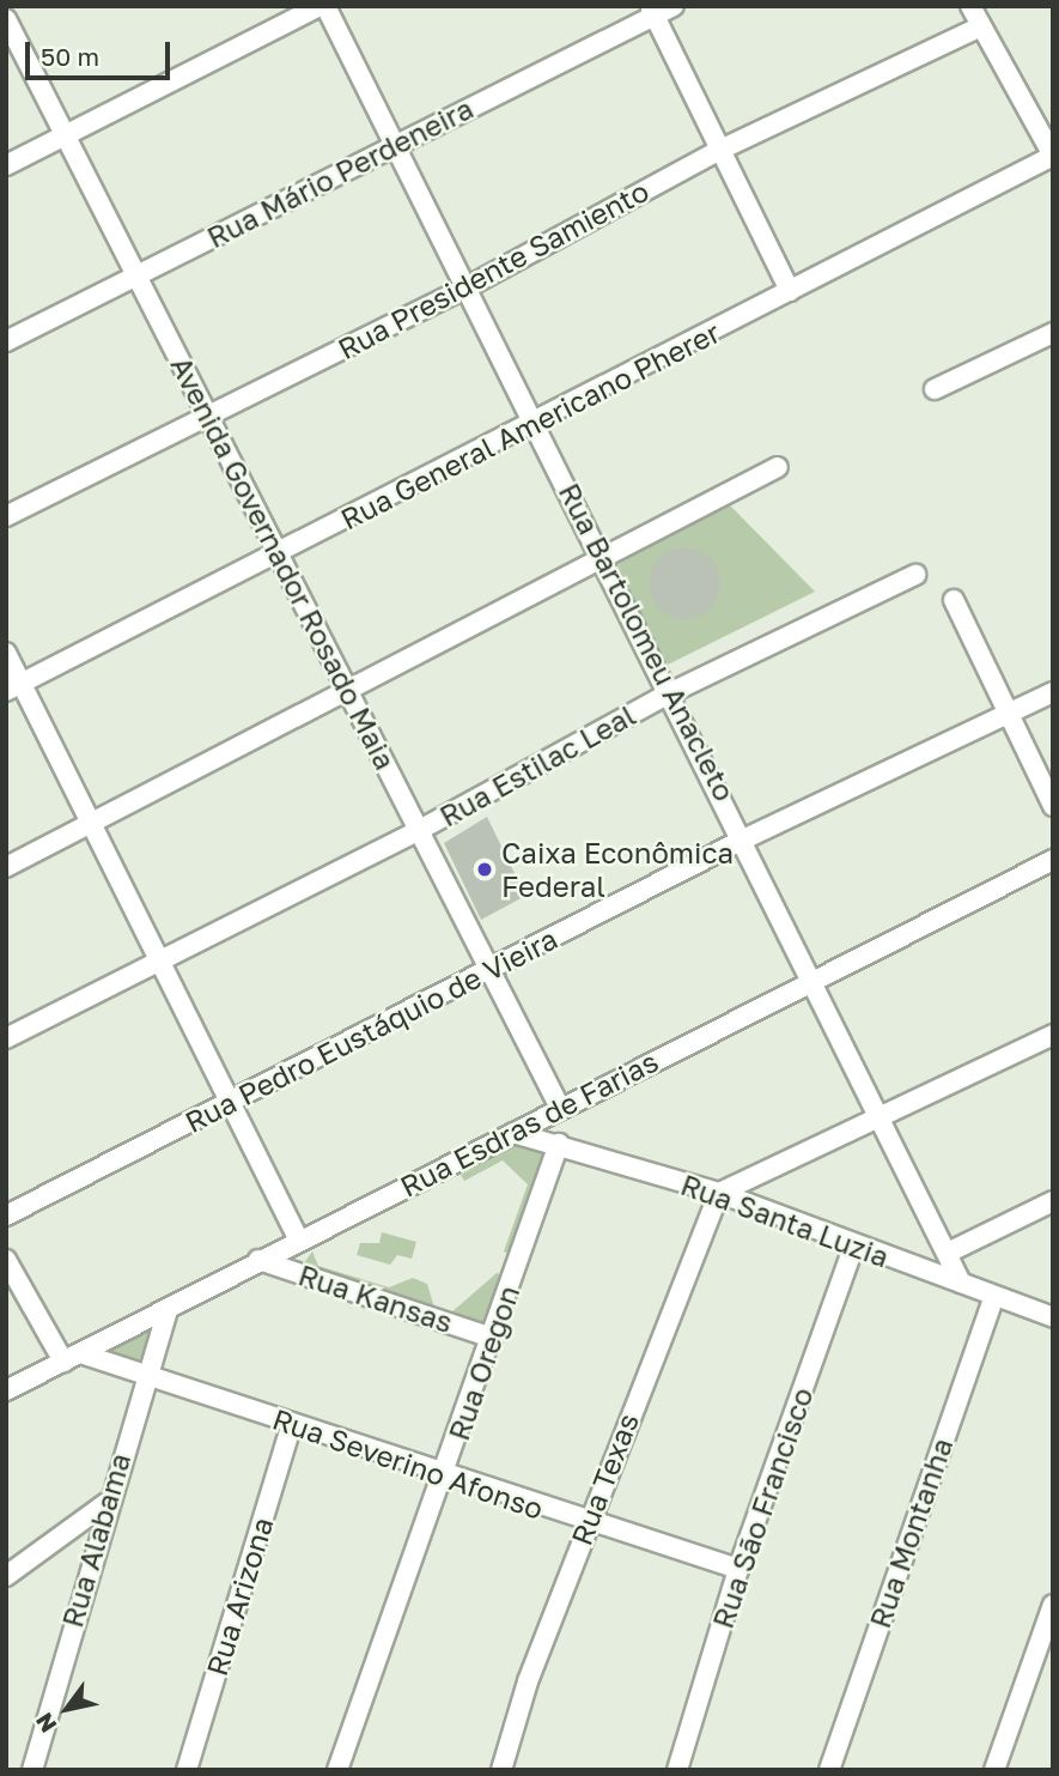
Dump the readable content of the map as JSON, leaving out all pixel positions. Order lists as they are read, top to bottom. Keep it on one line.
{"streets":{"street":["Rua Mário Perdeneira","Rua Presidente Samiento","Rua General Americano Pherer","Avenida Governador Rosado Maia","Rua Bartolomeu Anacleto","Rua Estilac Leal","Rua Pedro Eustáquio de Vieira","Rua Esdras de Farias","Rua Santa Luzia","Rua Kansas","Rua Oregon","Rua Severino Afonso","Rua Texas","Rua São Francisco","Rua Montanha","Rua Alabama","Rua Arizona"]},"crossings":[["Rua Mário Perdeneira","Avenida Governador Rosado Maia"],["Rua Mário Perdeneira","Rua Bartolomeu Anacleto"],["Rua Presidente Samiento","Avenida Governador Rosado Maia"],["Rua Presidente Samiento","Rua Bartolomeu Anacleto"],["Rua General Americano Pherer","Avenida Governador Rosado Maia"],["Rua General Americano Pherer","Rua Bartolomeu Anacleto"],["Avenida Governador Rosado Maia","Rua Estilac Leal"],["Avenida Governador Rosado Maia","Rua Pedro Eustáquio de Vieira"],["Avenida Governador Rosado Maia","Rua Esdras de Farias"],["Rua Bartolomeu Anacleto","Rua Estilac Leal"],["Rua Bartolomeu Anacleto","Rua Pedro Eustáquio de Vieira"],["Rua Bartolomeu Anacleto","Rua Esdras de Farias"],["Rua Bartolomeu Anacleto","Rua Santa Luzia"],["Rua Esdras de Farias","Rua Santa Luzia"],["Rua Esdras de Farias","Rua Kansas"],["Rua Esdras de Farias","Rua Severino Afonso"],["Rua Esdras de Farias","Rua Alabama"],["Rua Santa Luzia","Rua Oregon"],["Rua Santa Luzia","Rua Texas"],["Rua Santa Luzia","Rua São Francisco"],["Rua Santa Luzia","Rua Montanha"],["Rua Kansas","Rua Oregon"],["Rua Oregon","Rua Severino Afonso"],["Rua Severino Afonso","Rua Texas"],["Rua Severino Afonso","Rua São Francisco"],["Rua Severino Afonso","Rua Alabama"],["Rua Severino Afonso","Rua Arizona"]],"places":["Caixa Econômica Federal"],"scale_bar":"50 m","north":"bottom left"}
